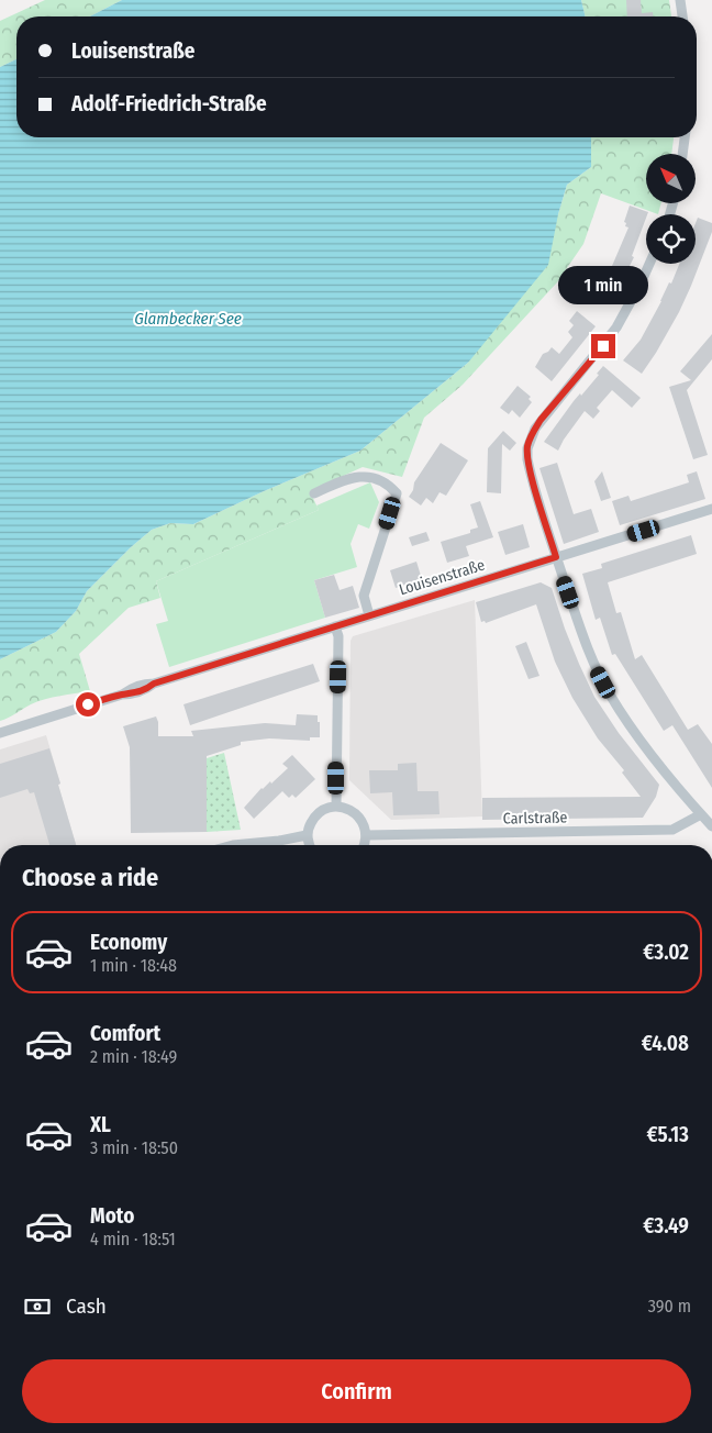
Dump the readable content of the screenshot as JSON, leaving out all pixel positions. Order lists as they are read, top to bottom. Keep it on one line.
{"streets":{"street":["Louisenstraße","Carlstraße"]},"water":["Glambecker See"],"north":"top left","page":{"banner":["Louisenstraße","Adolf-Friedrich-Straße"],"bubble":"1 min","heading":"Choose a ride","list":[{"name":"Economy","note":"1 min · 18:48","value":"€3.02"},{"name":"Comfort","note":"2 min · 18:49","value":"€4.08"},{"name":"XL","note":"3 min · 18:50","value":"€5.13"},{"name":"Moto","note":"4 min · 18:51","value":"€3.49"}],"pay":["Cash","390 m"],"buttons":"Confirm"}}
